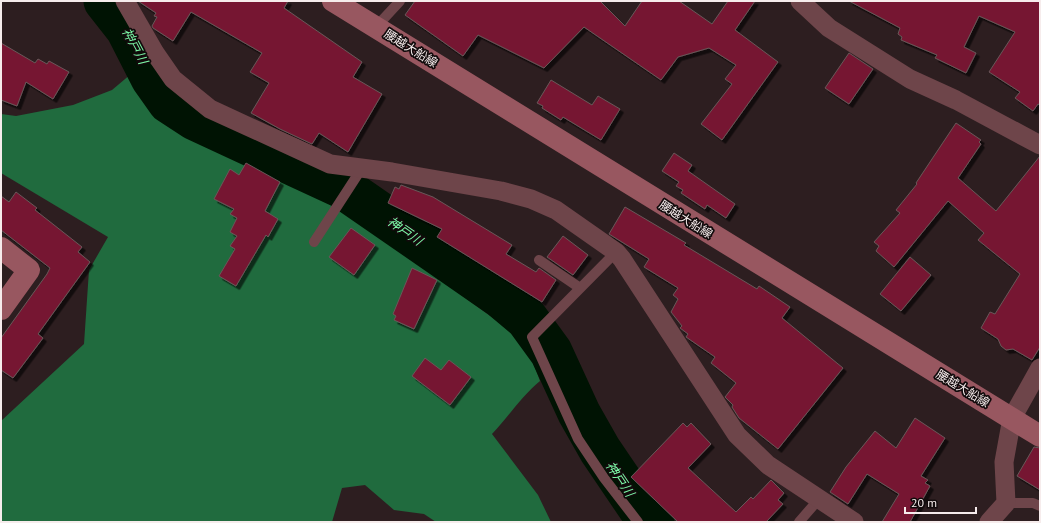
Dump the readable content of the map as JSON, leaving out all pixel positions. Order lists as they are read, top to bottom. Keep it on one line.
{"streets":{"main road":["腰越大船線"]},"water":["神戸川"],"scale_bar":"20 m"}
